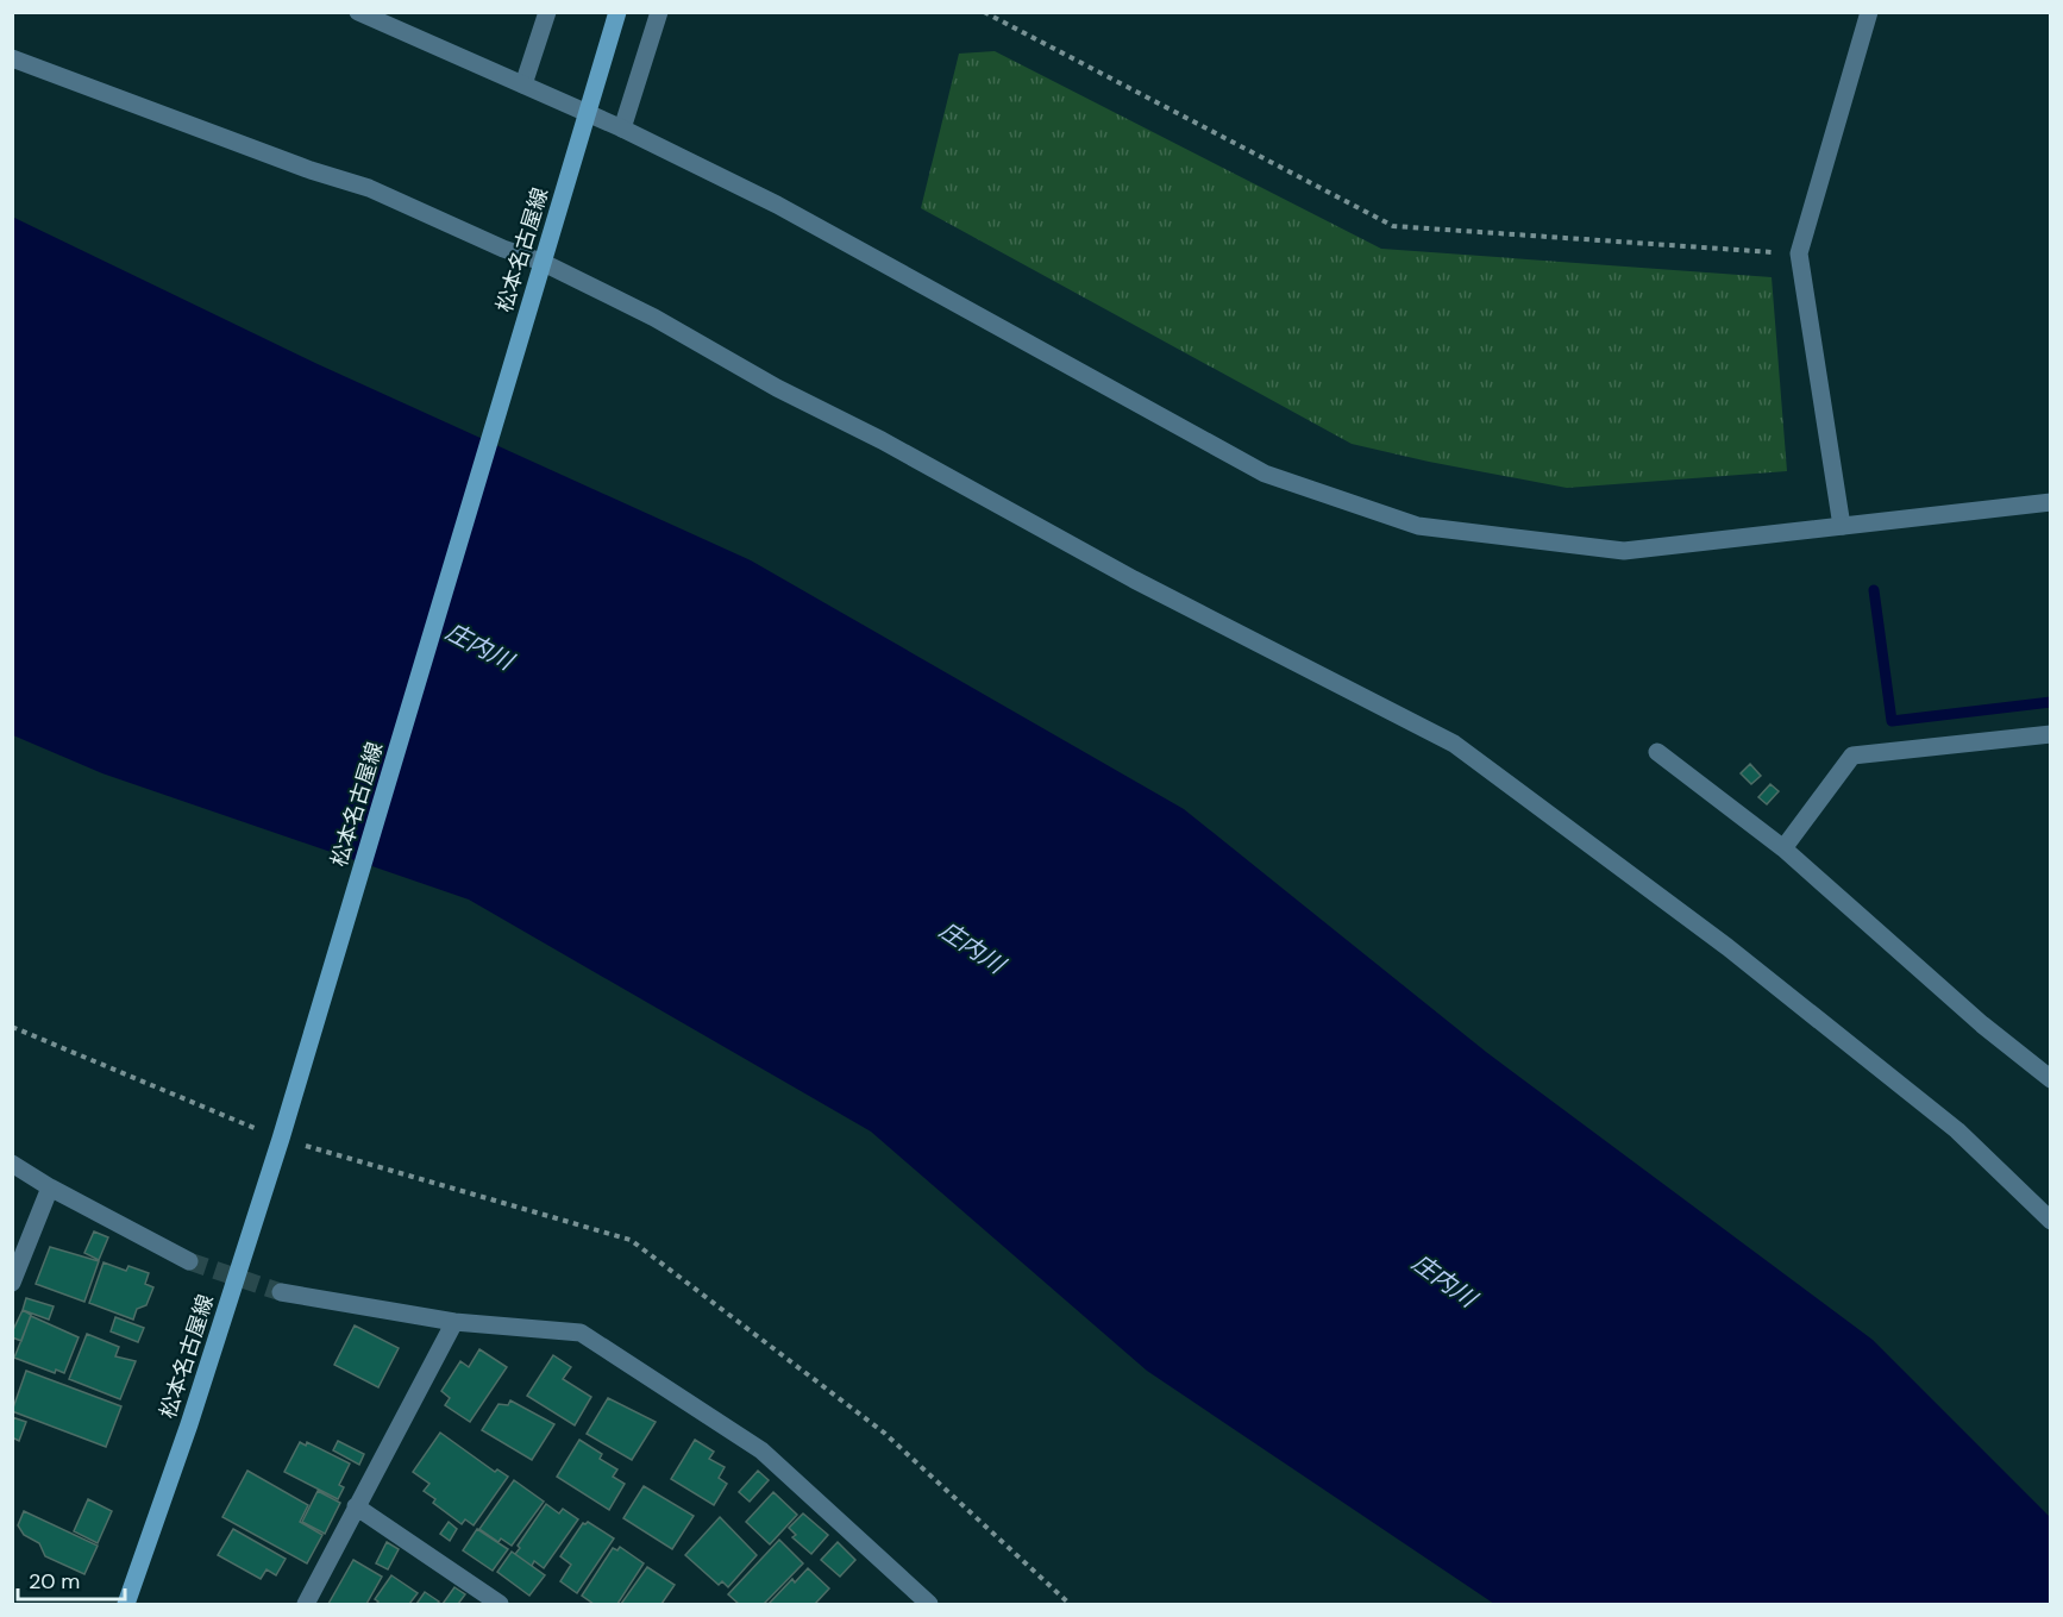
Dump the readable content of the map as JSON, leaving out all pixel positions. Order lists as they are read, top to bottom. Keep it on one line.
{"streets":{"main road":["松本名古屋線"]},"water":["庄内川"],"scale_bar":"20 m"}
